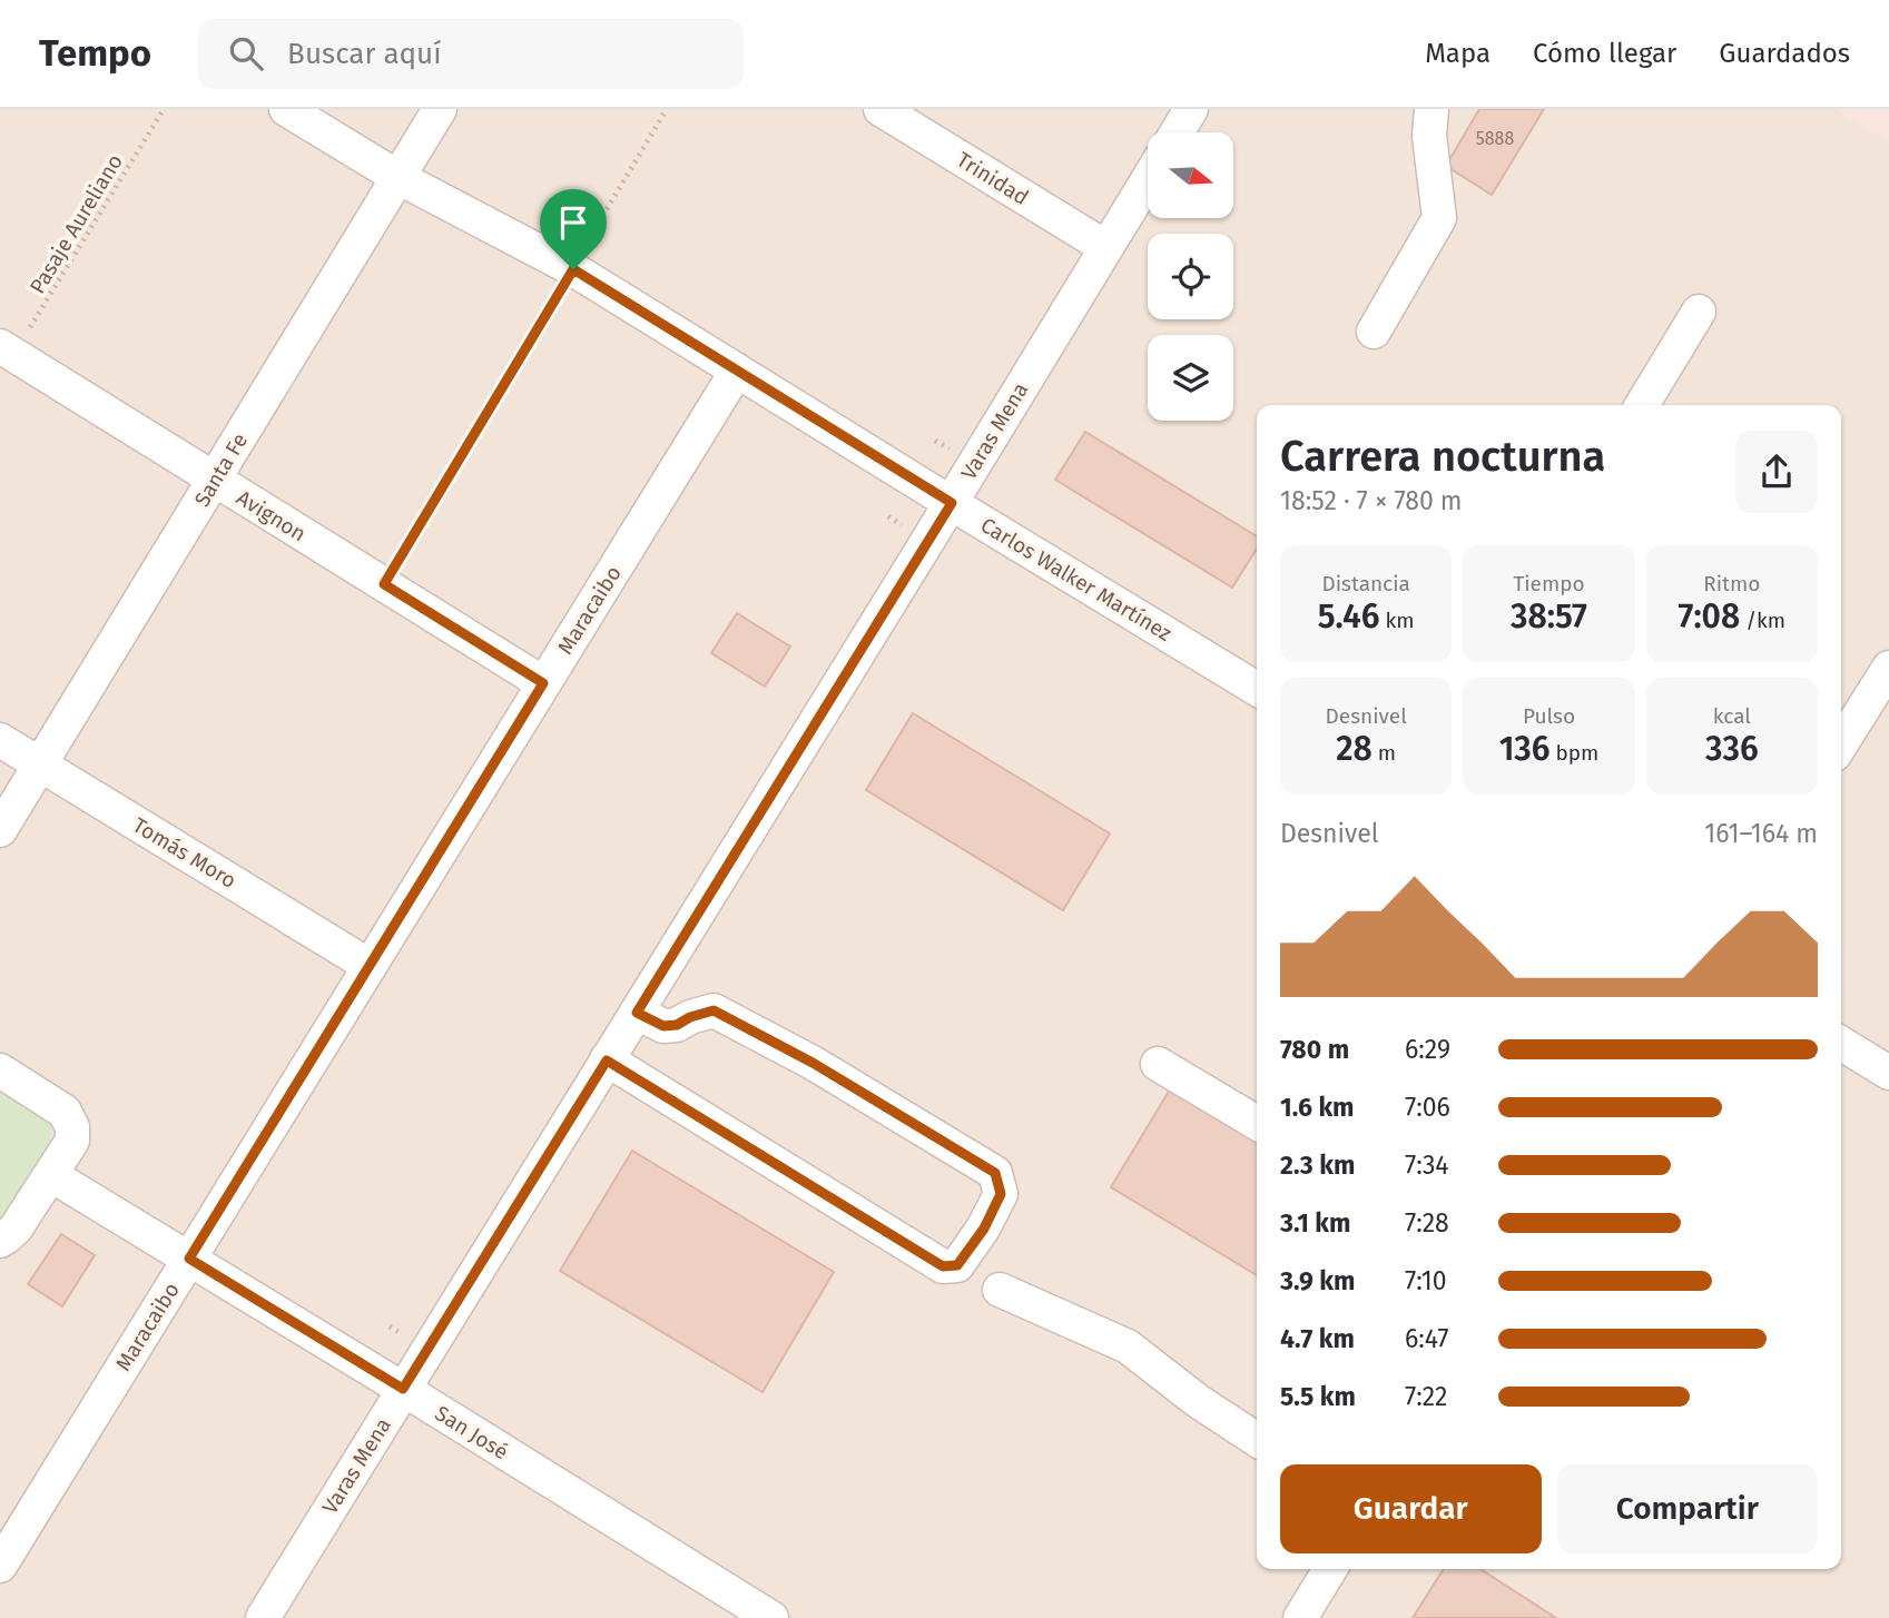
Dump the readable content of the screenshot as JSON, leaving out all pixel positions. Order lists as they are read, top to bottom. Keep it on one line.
{"streets":{"street":["Trinidad","Varas Mena","Santa Fe","Avignon","Carlos Walker Martínez","Maracaibo","Tomás Moro","San José"],"path":["Pasaje Aureliano"]},"crossings":[["Trinidad","Varas Mena"],["Pasaje Aureliano","Avignon"],["Varas Mena","Carlos Walker Martínez"],["Varas Mena","San José"],["Santa Fe","Avignon"],["Santa Fe","Carlos Walker Martínez"],["Santa Fe","Tomás Moro"],["Avignon","Maracaibo"],["Carlos Walker Martínez","Maracaibo"],["Maracaibo","Tomás Moro"],["Maracaibo","San José"]],"house_numbers":["5888"],"north":"right","page":{"header":"Tempo","search":"Buscar aquí","nav":["Mapa","Cómo llegar","Guardados"],"heading":["Carrera nocturna","18:52 · 7 × 780 m"],"stats":[["Distancia","5.46 km"],["Tiempo","38:57"],["Ritmo","7:08 /km"],["Desnivel","28 m"],["Pulso","136 bpm"],["kcal","336"]],"chart":["Desnivel","161–164 m"],"list":[{"name":"780 m","note":"6:29"},{"name":"1.6 km","note":"7:06"},{"name":"2.3 km","note":"7:34"},{"name":"3.1 km","note":"7:28"},{"name":"3.9 km","note":"7:10"},{"name":"4.7 km","note":"6:47"},{"name":"5.5 km","note":"7:22"}],"buttons":["Guardar","Compartir"]}}
